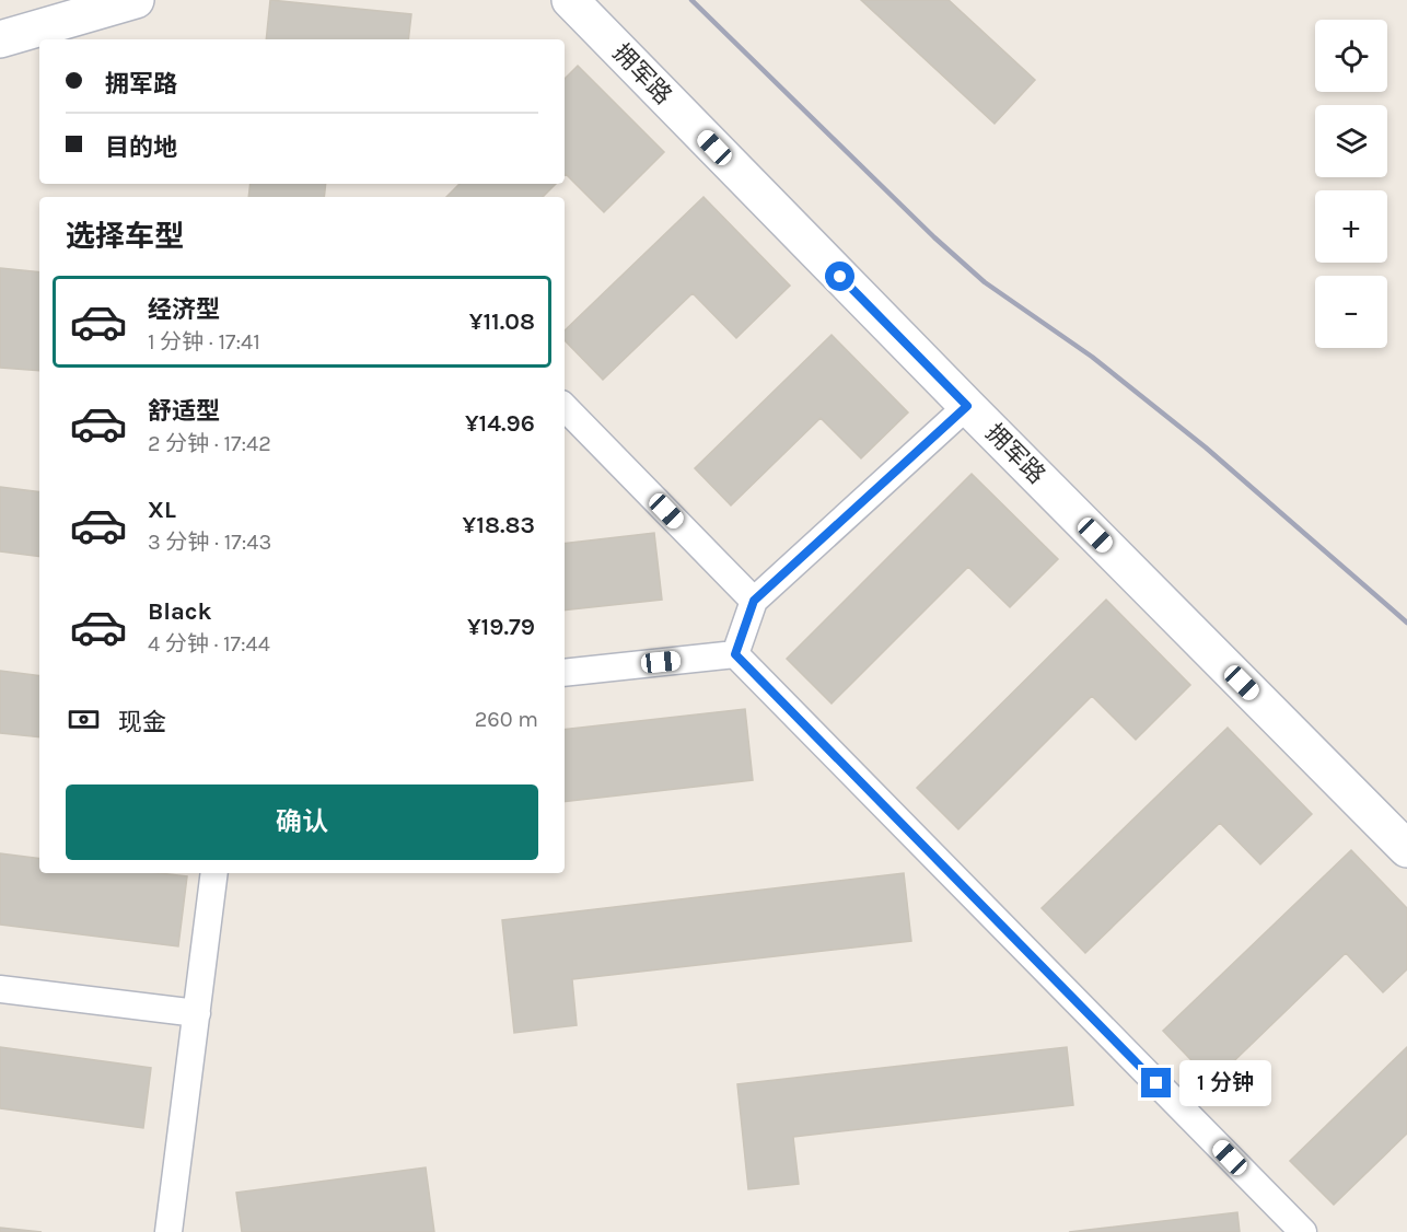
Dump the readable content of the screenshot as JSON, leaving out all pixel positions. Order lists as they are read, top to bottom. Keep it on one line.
{"streets":{"main road":["拥军路"]},"page":{"map_buttons":["+","−"],"banner":["拥军路","目的地"],"heading":"选择车型","list":[{"name":"经济型","note":"1 分钟 · 17:41","value":"¥11.08"},{"name":"舒适型","note":"2 分钟 · 17:42","value":"¥14.96"},{"name":"XL","note":"3 分钟 · 17:43","value":"¥18.83"},{"name":"Black","note":"4 分钟 · 17:44","value":"¥19.79"}],"pay":["现金","260 m"],"buttons":"确认","bubble":"1 分钟"}}
